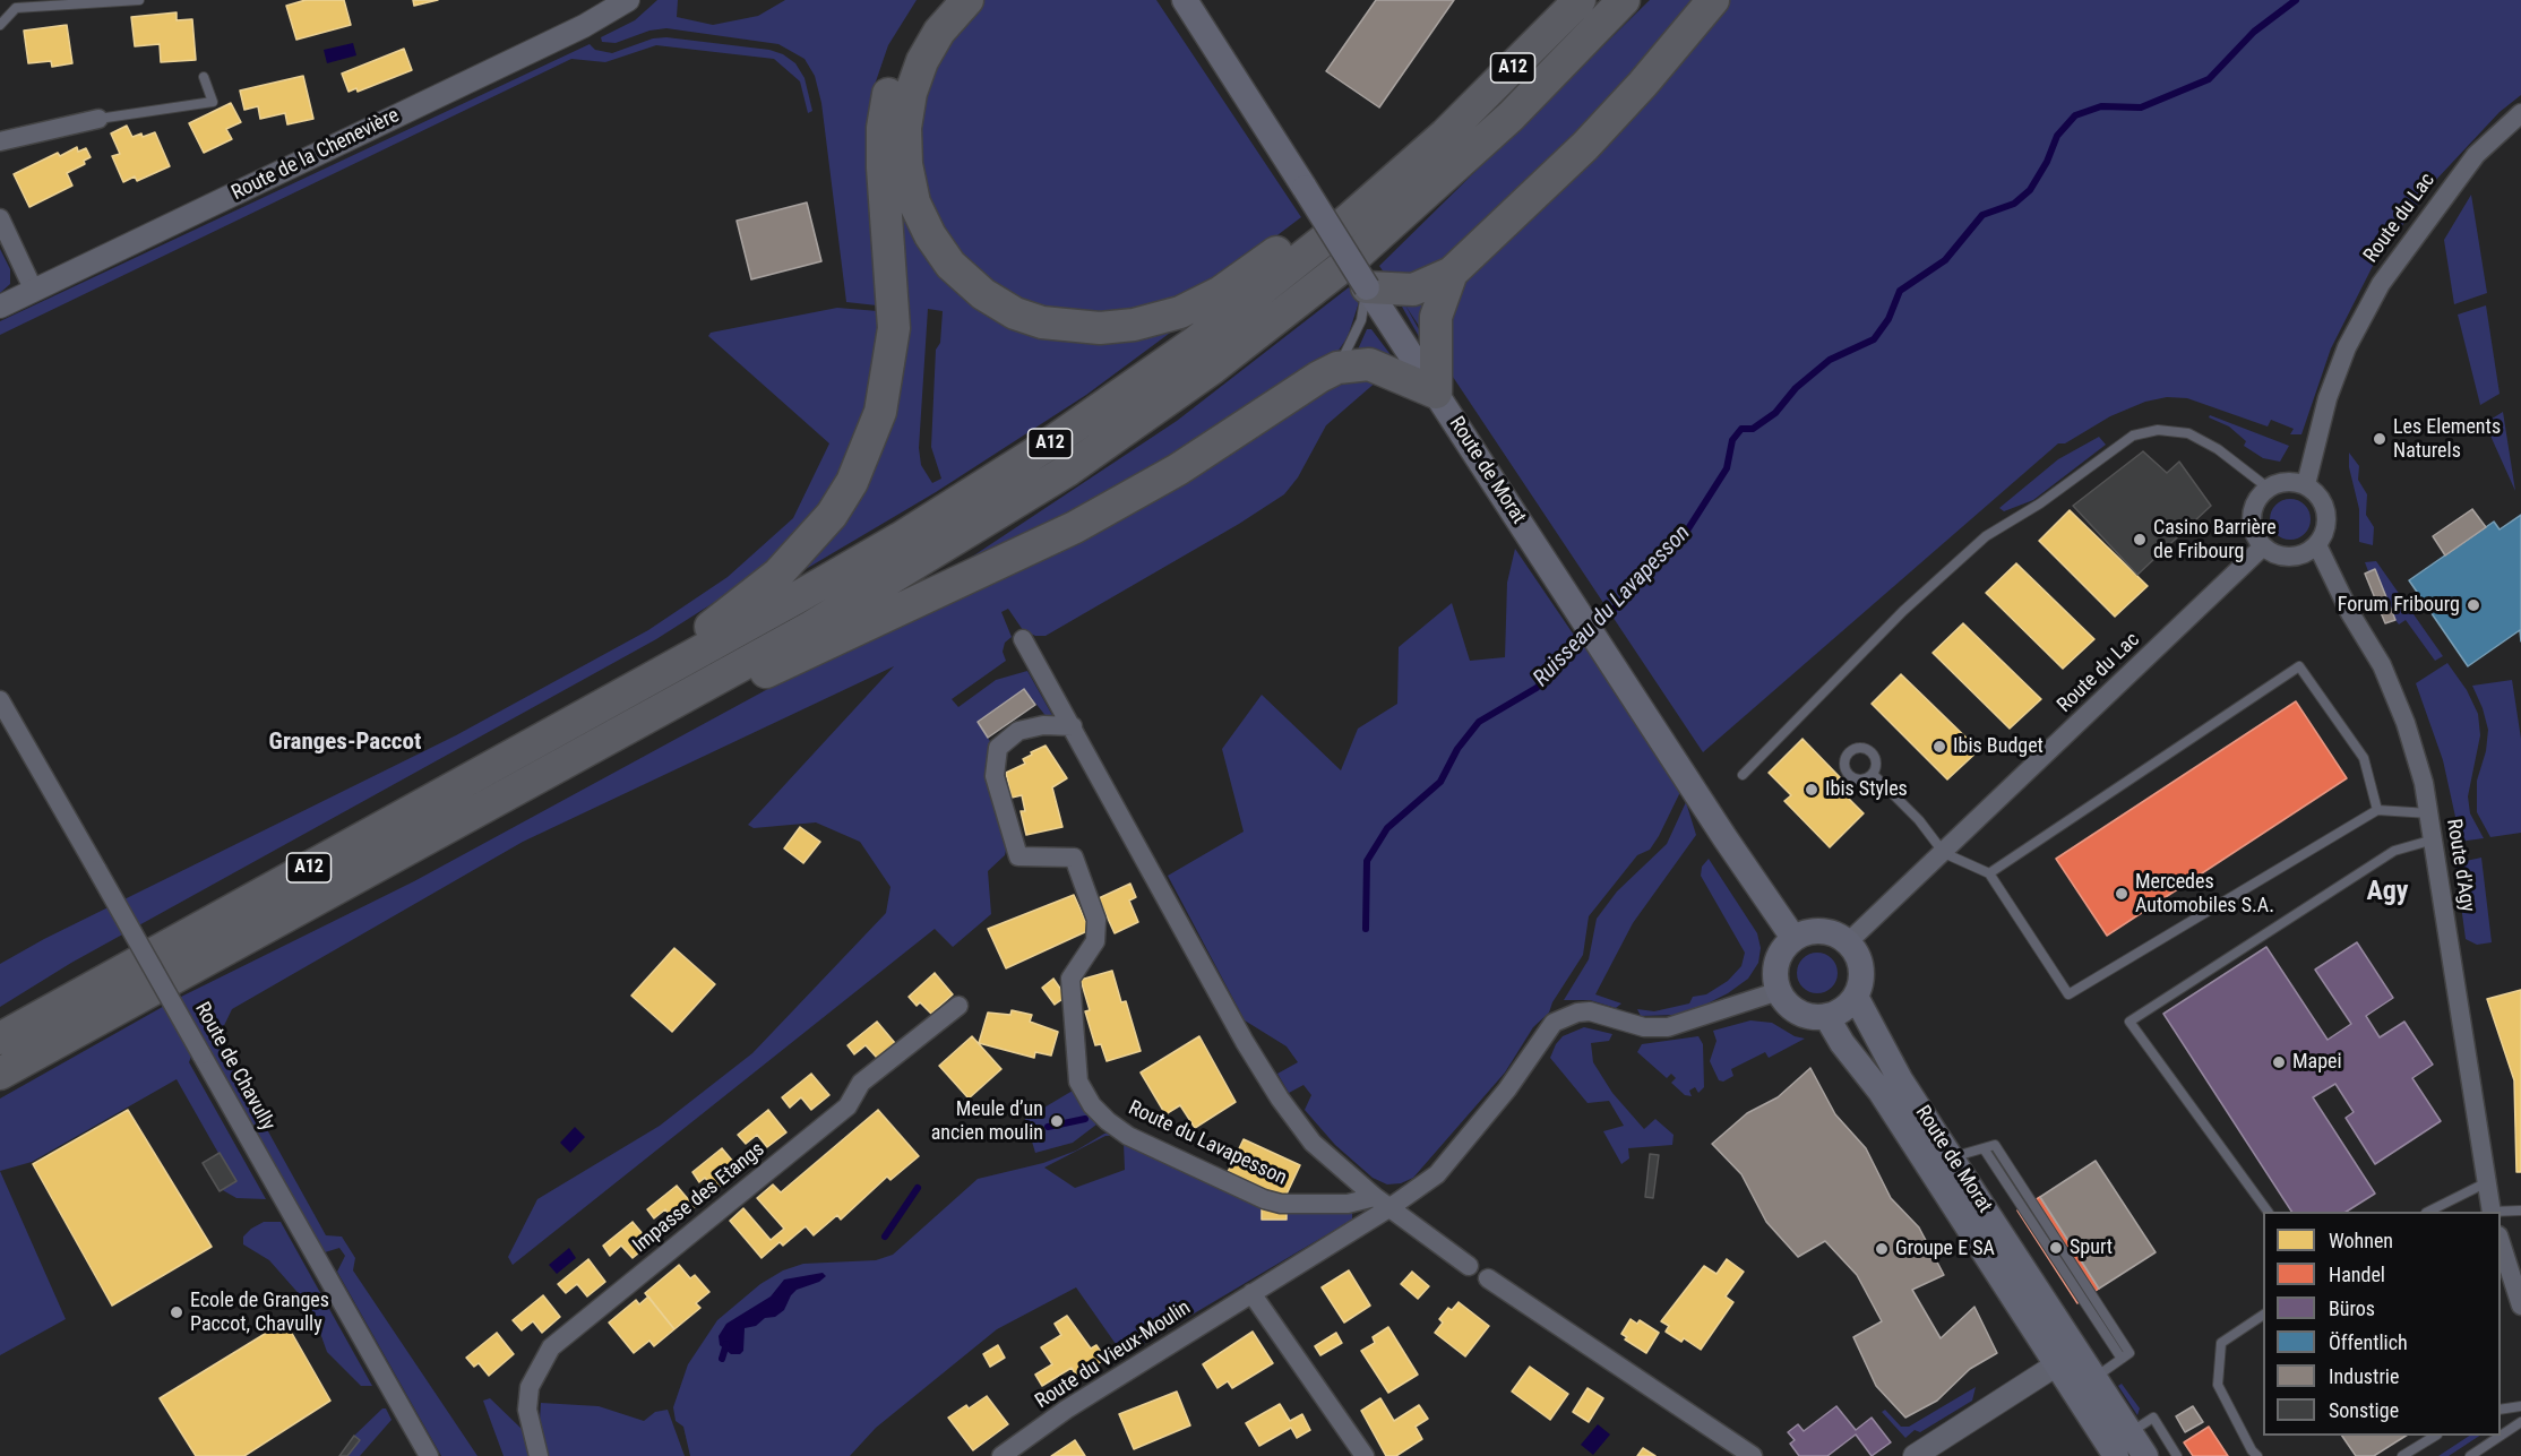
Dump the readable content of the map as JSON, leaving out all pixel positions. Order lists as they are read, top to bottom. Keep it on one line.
{"streets":{"highway":["A12"],"main road":["Route de Morat"],"street":["Route de la Chenevière","Route du Lac","Route d'Agy","Route de Chavully","Route du Lavapesson","Impasse des Etangs","Route du Vieux-Moulin"]},"crossings":[["Route du Lac","Route de Morat"],["Route du Lac","Route d'Agy"],["Route du Lac","Route du Vieux-Moulin"],["Route de Morat","Route du Vieux-Moulin"],["Route du Lavapesson","Route du Vieux-Moulin"]],"districts":["Granges-Paccot","Agy"],"water":["Ruisseau du Lavapesson"],"places":["Les Elements Naturels","Casino Barrière de Fribourg","Forum Fribourg","Ibis Budget","Ibis Styles","Mercedes Automobiles S.A.","Mapei","Meule d’un ancien moulin","Spurt","Groupe E SA","Ecole de Granges Paccot, Chavully"],"legend":["Wohnen","Handel","Büros","Öffentlich","Industrie","Sonstige"]}
